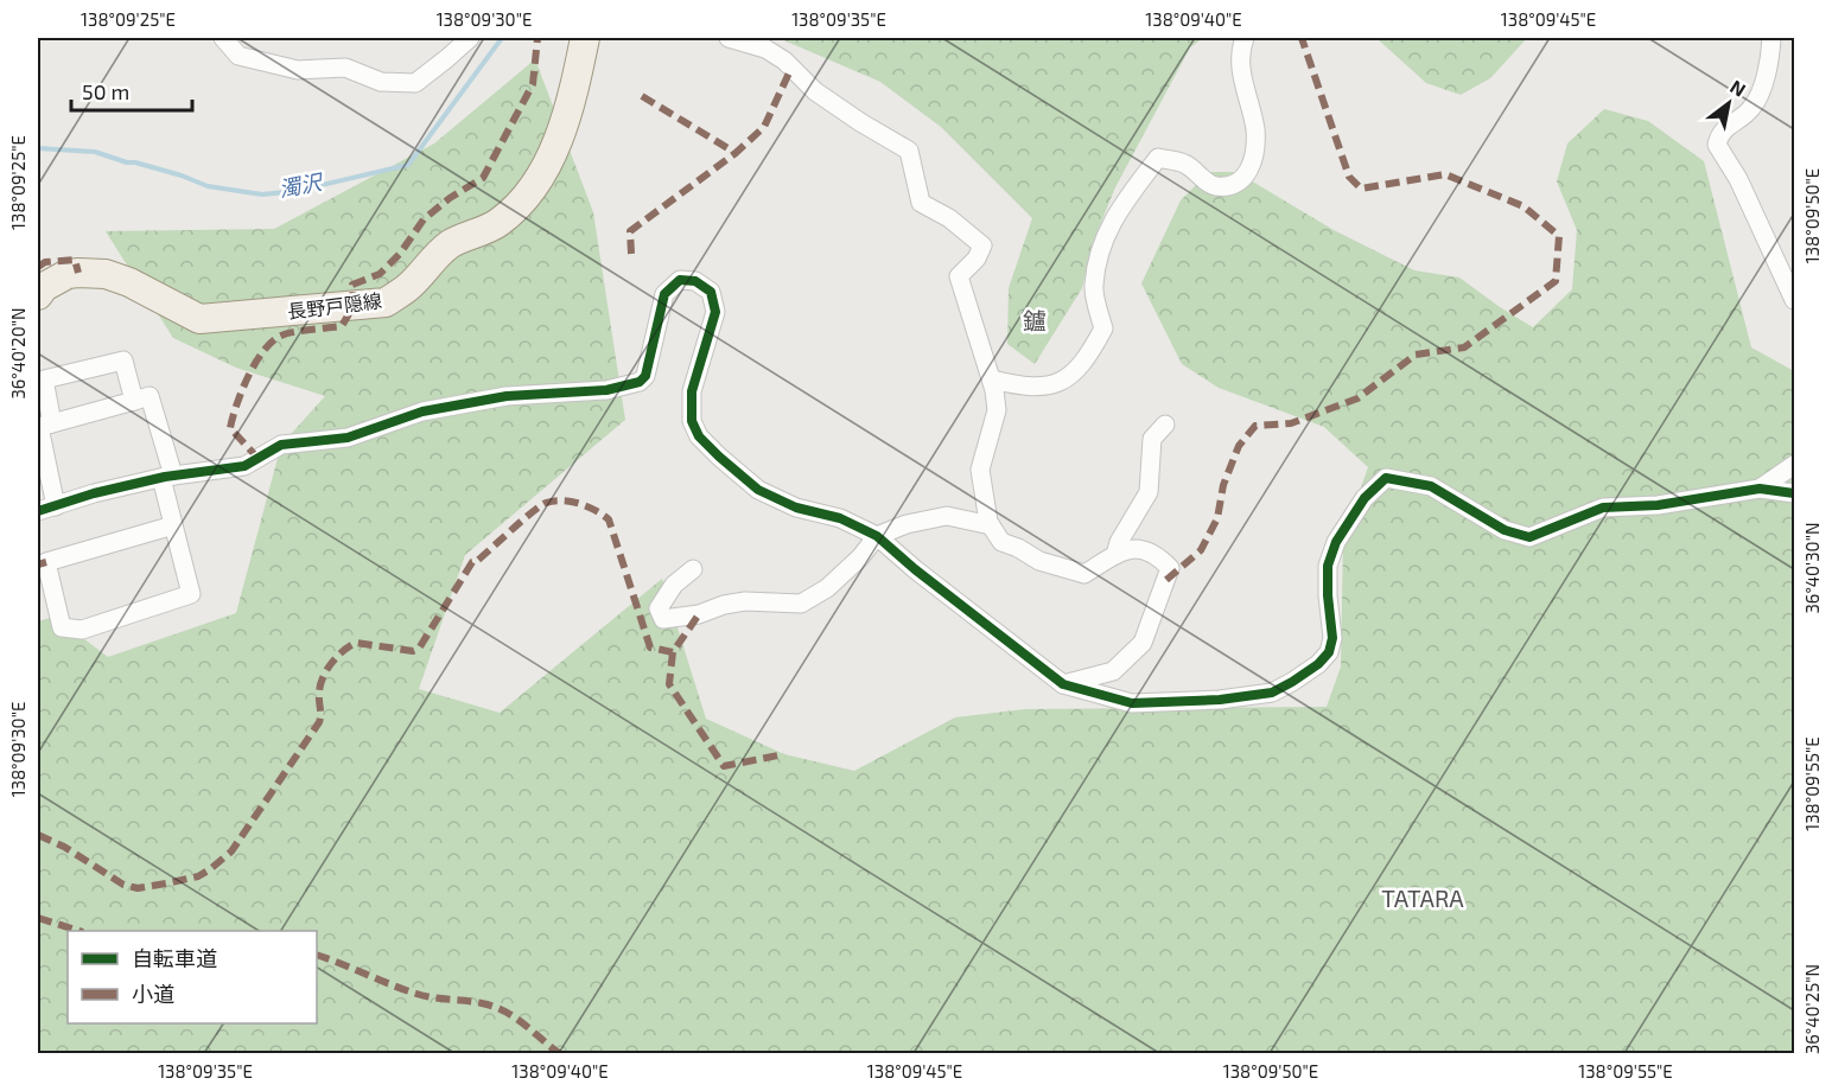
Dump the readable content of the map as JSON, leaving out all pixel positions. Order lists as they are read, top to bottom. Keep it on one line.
{"streets":{"main road":["長野戸隠線"]},"districts":["鑪","TATARA"],"water":["濁沢"],"legend":["自転車道","小道"],"scale_bar":"50 m","north":"top right","coordinates":["138°09'25\"E","138°09'30\"E","138°09'35\"E","138°09'40\"E","138°09'45\"E","138°09'50\"E","36°40'20\"N","36°40'30\"N","138°09'55\"E","36°40'25\"N"]}
